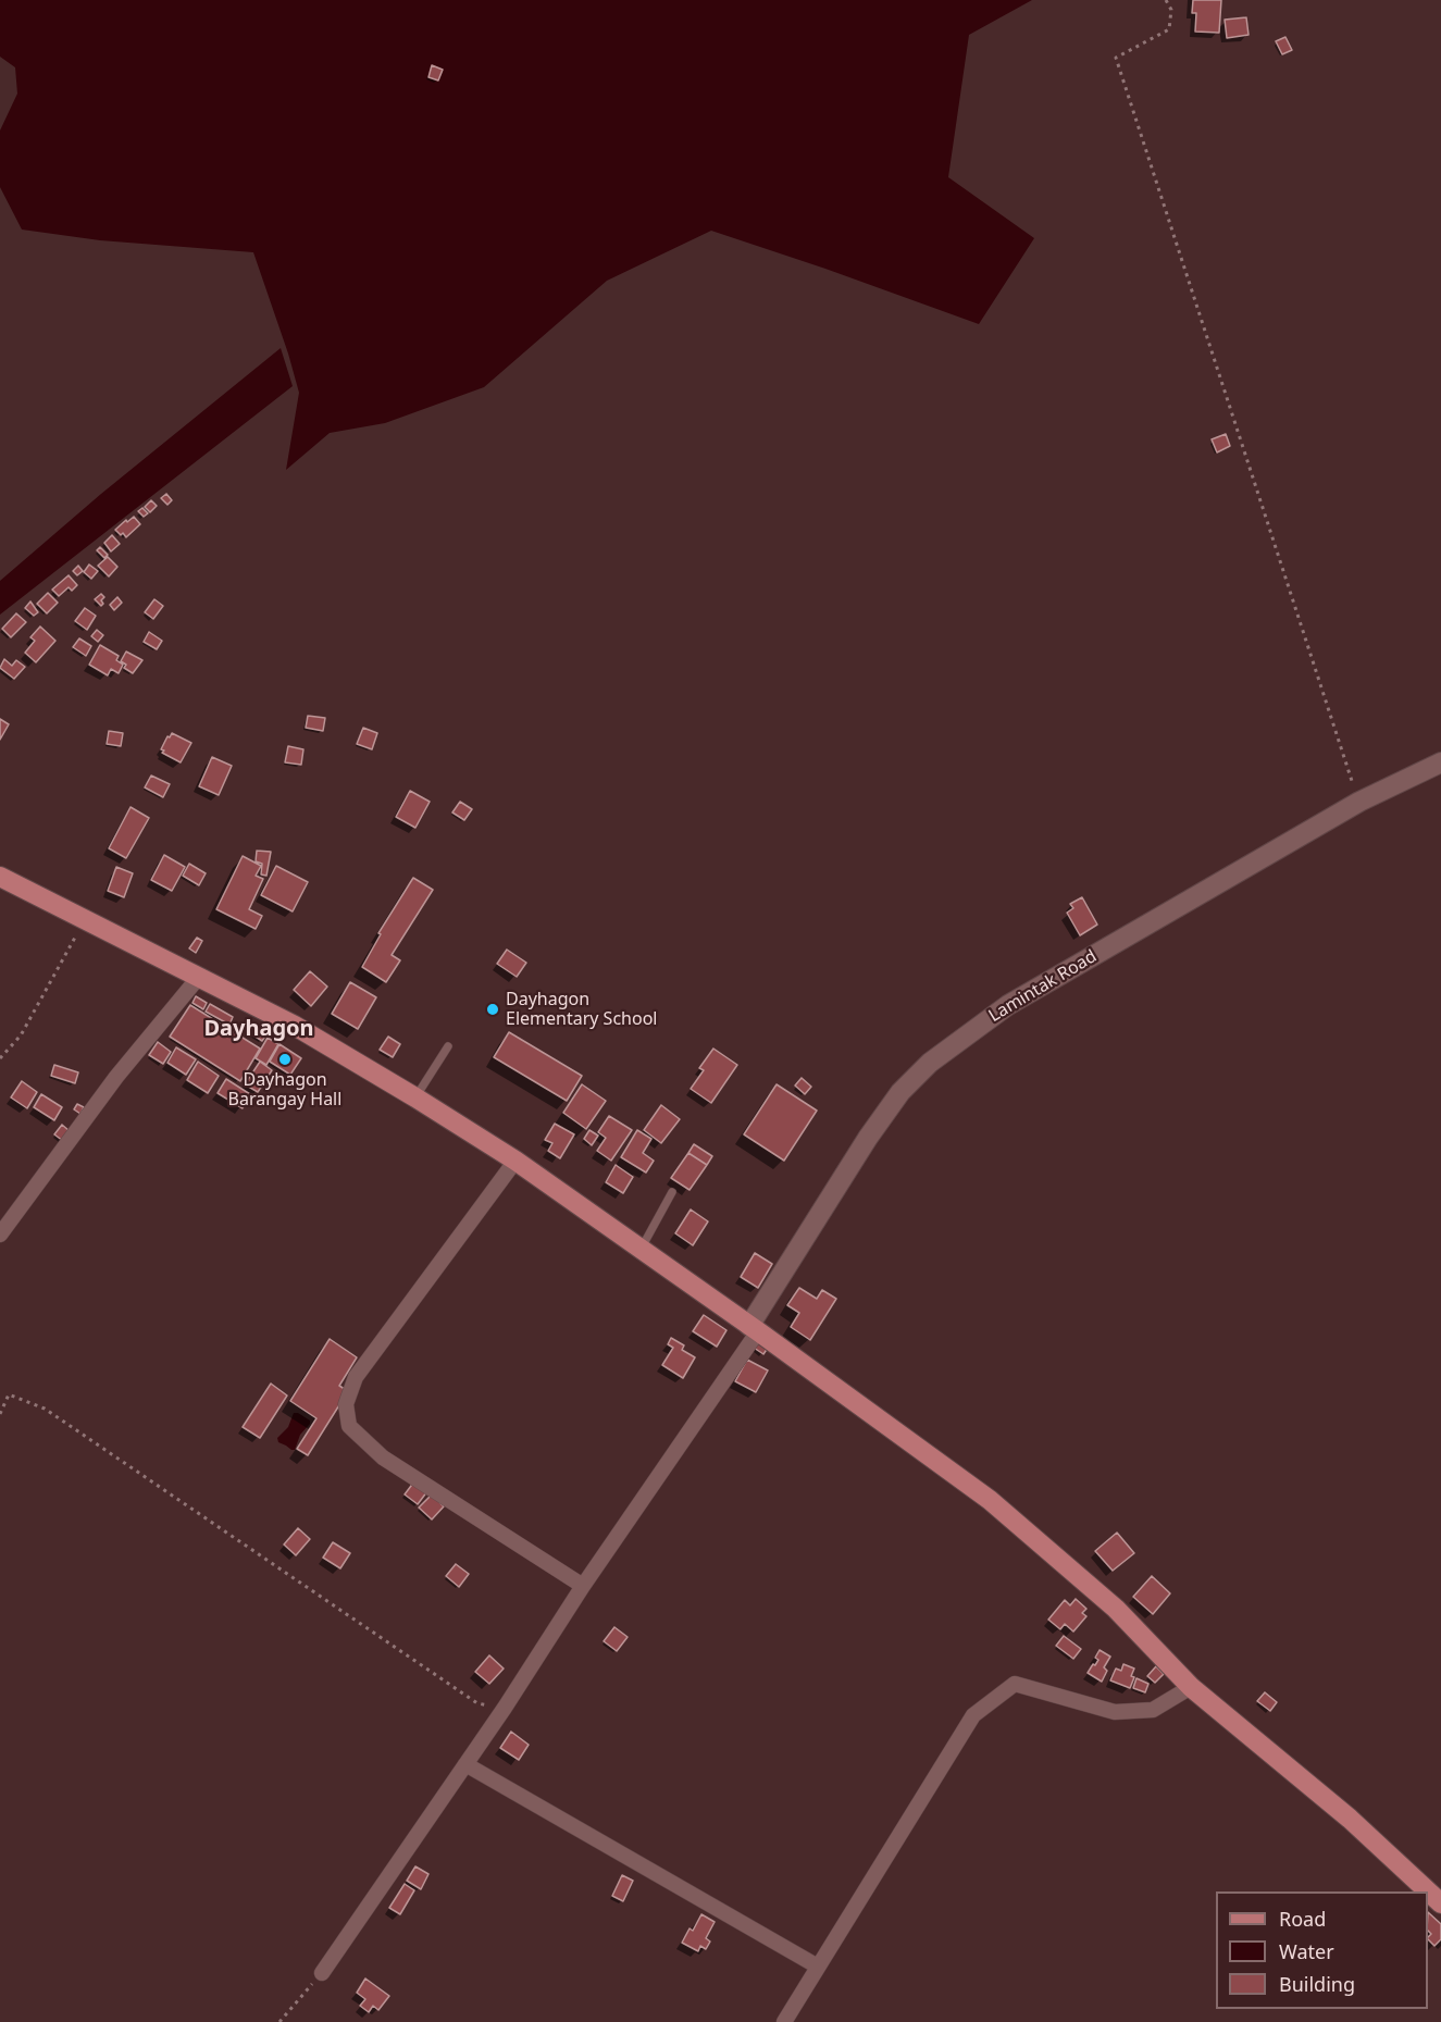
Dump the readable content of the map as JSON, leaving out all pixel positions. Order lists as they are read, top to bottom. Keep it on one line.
{"streets":{"main road":["Lamintak Road"]},"districts":["Dayhagon"],"places":["Dayhagon Elementary School","Dayhagon Barangay Hall"],"legend":["Road","Water","Building"]}
